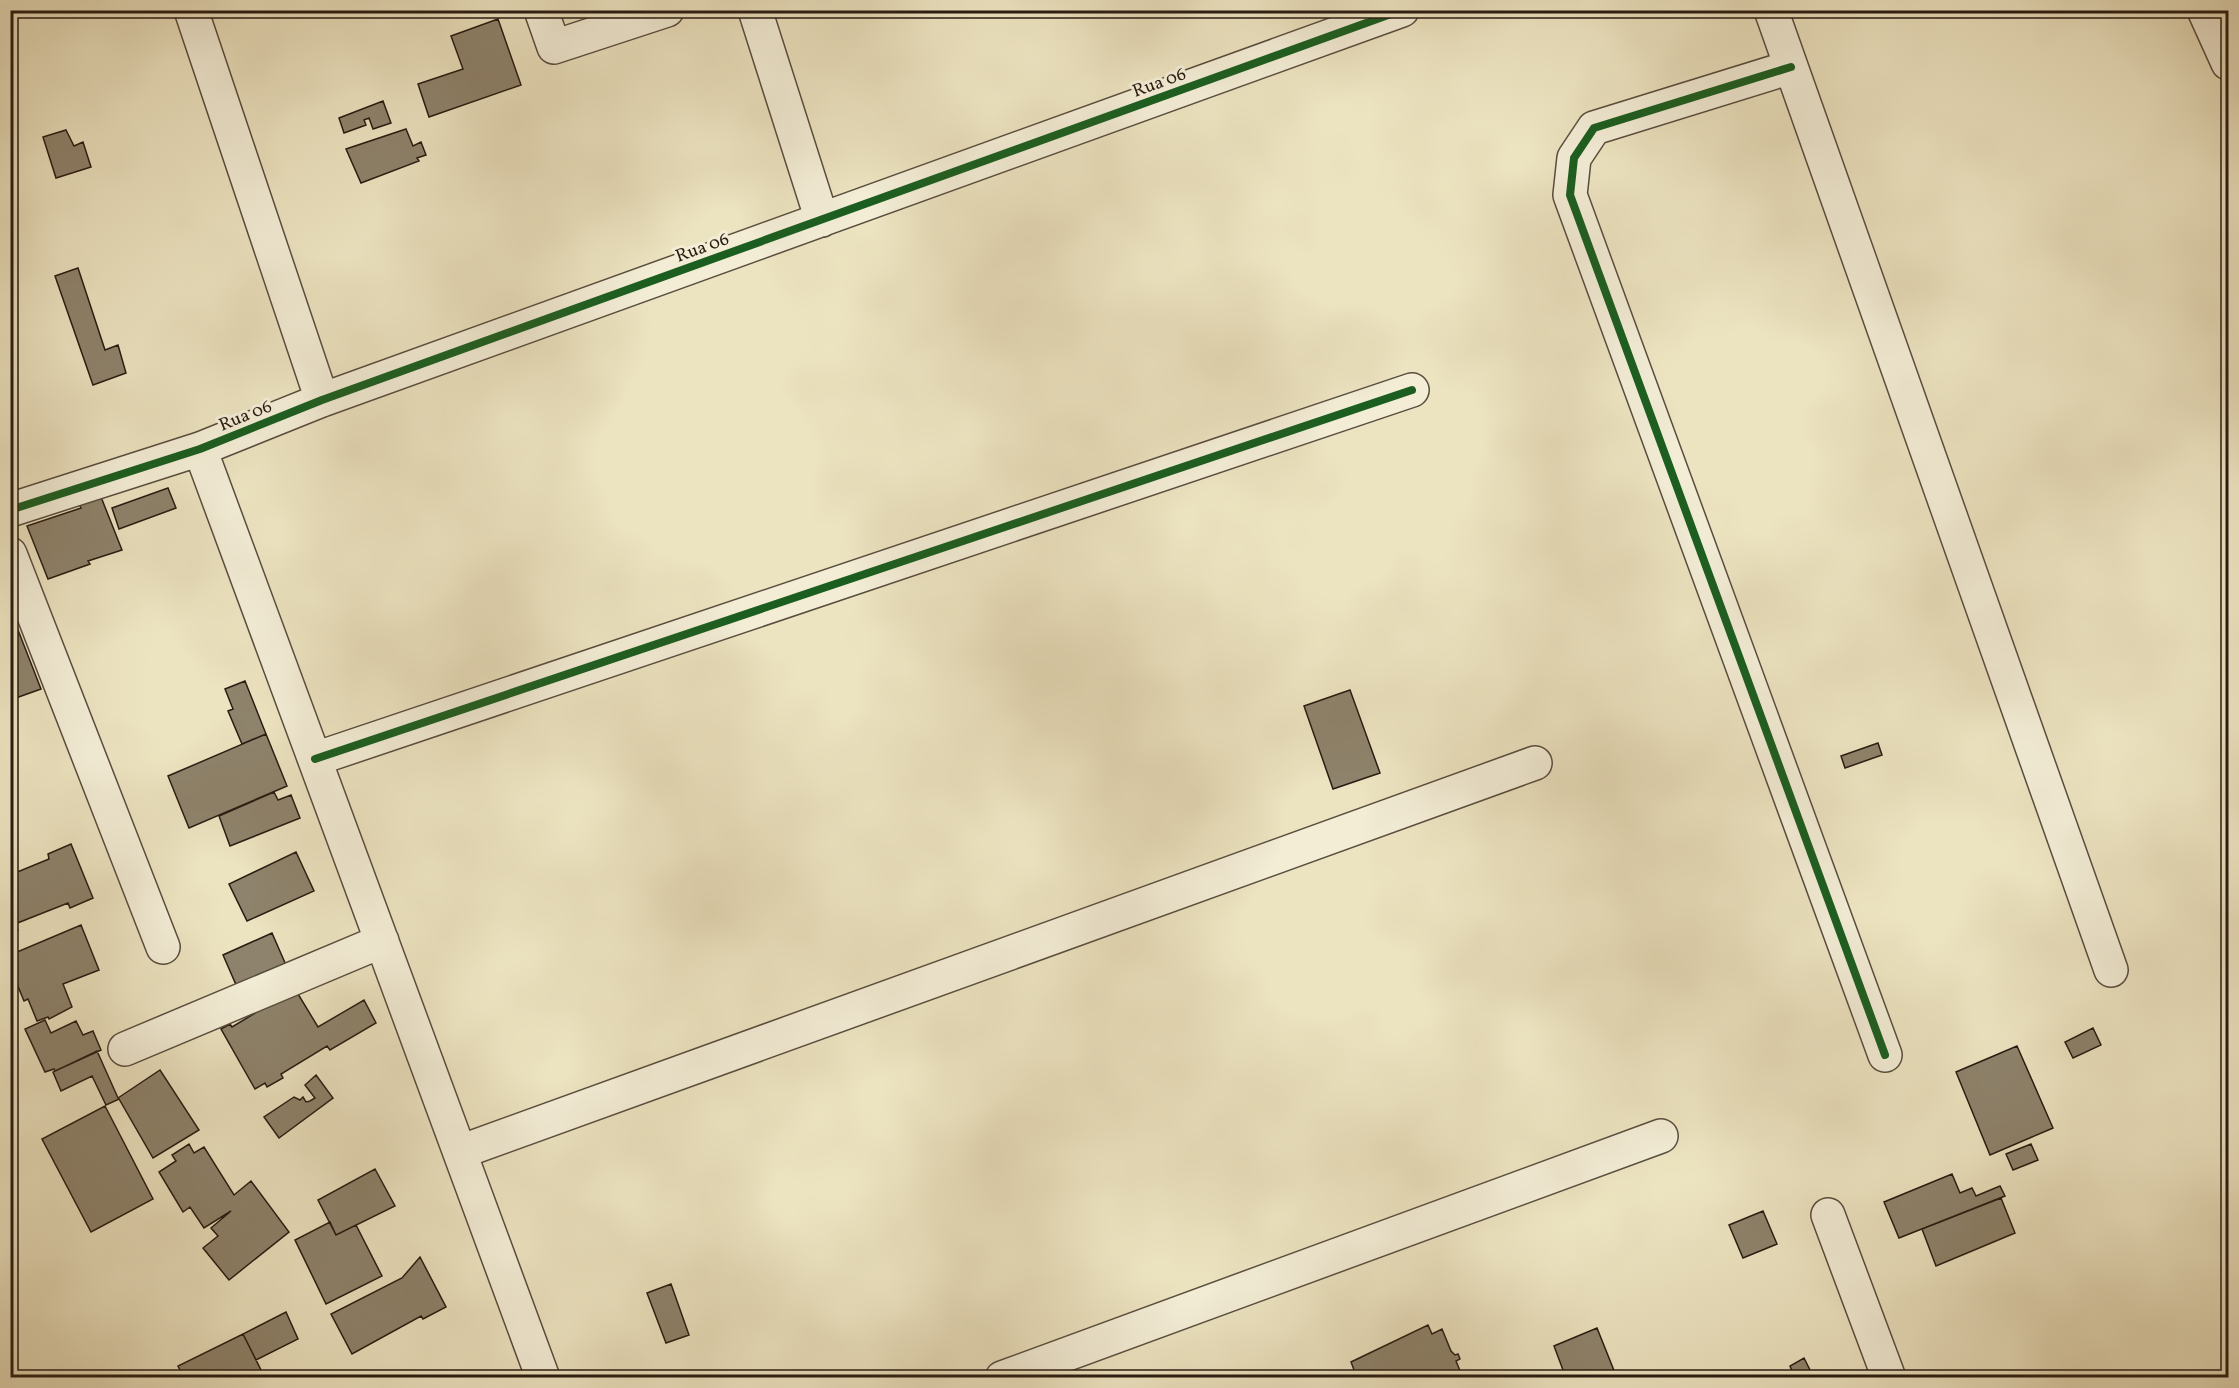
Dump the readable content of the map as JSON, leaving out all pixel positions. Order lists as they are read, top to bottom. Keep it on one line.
{"streets":{"street":["Rua 06"]}}
